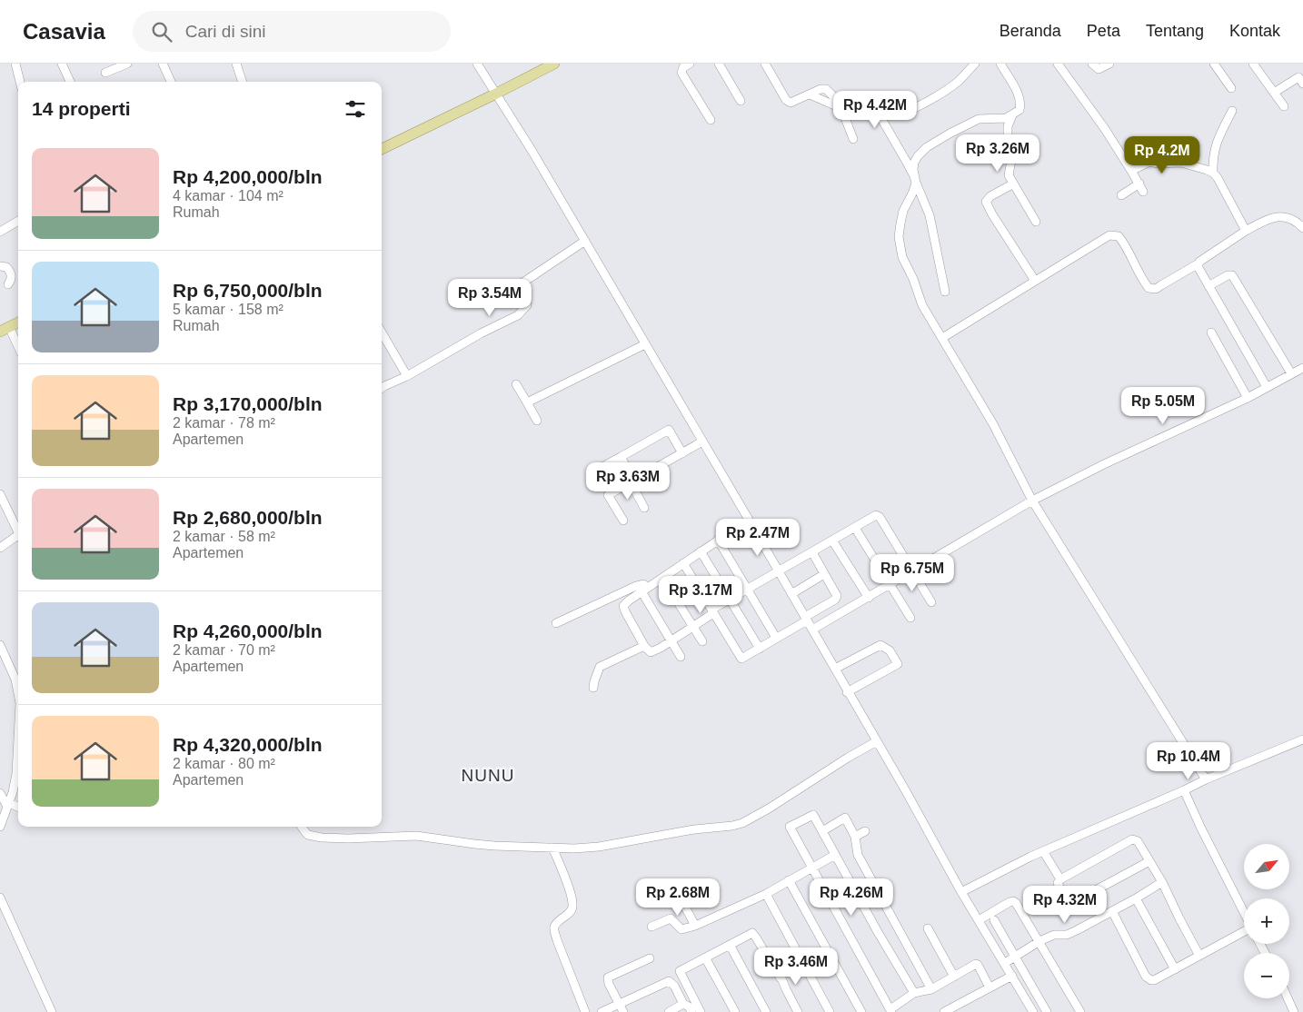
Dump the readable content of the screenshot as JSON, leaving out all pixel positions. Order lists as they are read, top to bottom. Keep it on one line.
{"districts":["NUNU"],"north":"top right","page":{"header":"Casavia","search":"Cari di sini","nav":["Beranda","Peta","Tentang","Kontak"],"heading":"14 properti","price":["Rp 4.42M","Rp 3.26M","Rp 4.2M","Rp 3.54M","Rp 5.05M","Rp 3.63M","Rp 2.47M","Rp 6.75M","Rp 3.17M","Rp 10.4M","Rp 2.68M","Rp 4.26M","Rp 4.32M","Rp 3.46M"],"list":[{"name":"Rp 4,200,000/bln","note":"4 kamar · 104 m² · Rumah"},{"name":"Rp 6,750,000/bln","note":"5 kamar · 158 m² · Rumah"},{"name":"Rp 3,170,000/bln","note":"2 kamar · 78 m² · Apartemen"},{"name":"Rp 2,680,000/bln","note":"2 kamar · 58 m² · Apartemen"},{"name":"Rp 4,260,000/bln","note":"2 kamar · 70 m² · Apartemen"},{"name":"Rp 4,320,000/bln","note":"2 kamar · 80 m² · Apartemen"}],"map_buttons":["+","−"]}}
